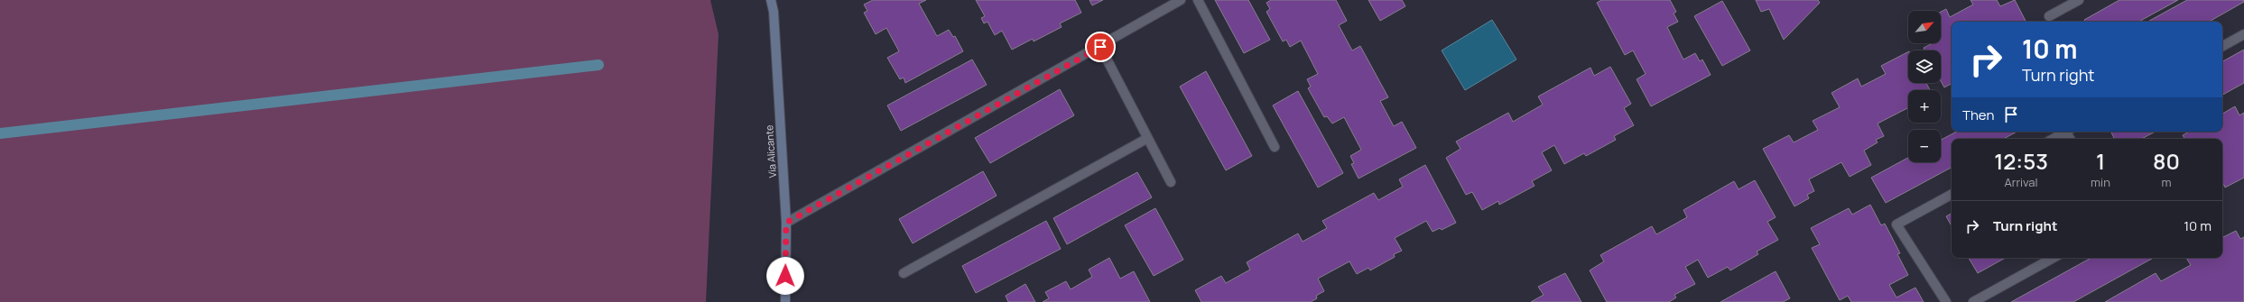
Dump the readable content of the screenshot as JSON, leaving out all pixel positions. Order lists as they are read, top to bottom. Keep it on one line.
{"streets":{"street":["Via Alicante"]},"north":"top right","page":{"map_buttons":["+","−"],"turn":["10 m","Turn right"],"then":"Then","eta":["12:53","Arrival","1","min","80","m"],"list":[{"name":"Turn right","value":"10 m"}]}}
